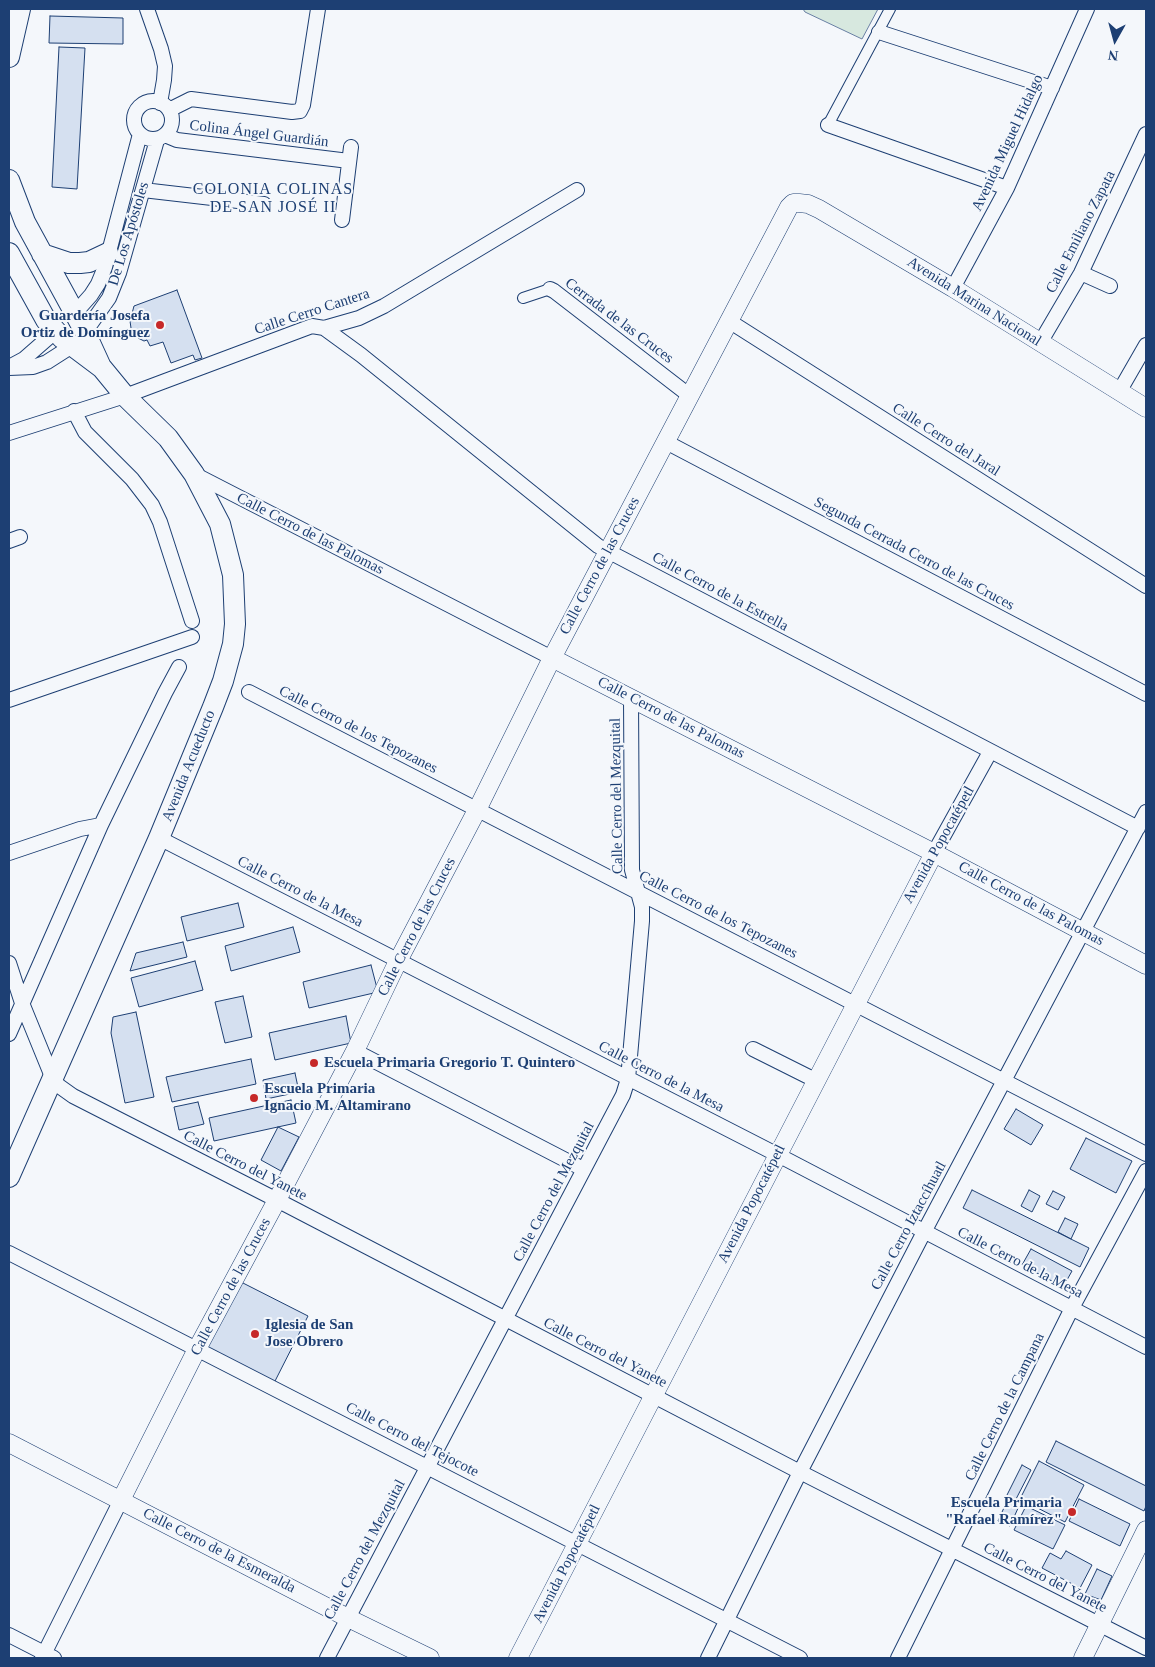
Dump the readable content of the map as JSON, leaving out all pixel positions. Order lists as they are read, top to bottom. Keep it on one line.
{"streets":{"main road":["De Los Apóstoles","Avenida Acueducto"],"street":["Colina Ángel Guardián","Avenida Miguel Hidalgo","Calle Emiliano Zapata","Avenida Marina Nacional","Calle Cerro Cantera","Cerrada de las Cruces","Calle Cerro del Jaral","Calle Cerro de las Palomas","Segunda Cerrada Cerro de las Cruces","Calle Cerro de las Cruces","Calle Cerro de la Estrella","Calle Cerro de los Tepozanes","Calle Cerro del Mezquital","Avenida Popocatépetl","Calle Cerro de la Mesa","Calle Cerro del Yanete","Calle Cerro Iztaccíhuatl","Calle Cerro de la Campana","Calle Cerro del Tejocote","Calle Cerro de la Esmeralda"]},"crossings":[["Colina Ángel Guardián","De Los Apóstoles"],["Avenida Miguel Hidalgo","Avenida Marina Nacional"],["Calle Emiliano Zapata","Avenida Marina Nacional"],["De Los Apóstoles","Avenida Acueducto"],["Avenida Marina Nacional","Calle Cerro de las Cruces"],["Calle Cerro Cantera","Calle Cerro de la Estrella"],["Calle Cerro Cantera","Avenida Acueducto"],["Cerrada de las Cruces","Calle Cerro de las Cruces"],["Calle Cerro del Jaral","Calle Cerro de las Cruces"],["Calle Cerro de las Palomas","Calle Cerro de las Cruces"],["Calle Cerro de las Palomas","Avenida Acueducto"],["Calle Cerro de las Palomas","Calle Cerro del Mezquital"],["Calle Cerro de las Palomas","Avenida Popocatépetl"],["Calle Cerro de las Palomas","Calle Cerro Iztaccíhuatl"],["Segunda Cerrada Cerro de las Cruces","Calle Cerro de las Cruces"],["Calle Cerro de las Cruces","Calle Cerro de la Estrella"],["Calle Cerro de las Cruces","Calle Cerro de los Tepozanes"],["Calle Cerro de las Cruces","Calle Cerro de la Mesa"],["Calle Cerro de las Cruces","Calle Cerro del Yanete"],["Calle Cerro de las Cruces","Calle Cerro del Tejocote"],["Calle Cerro de las Cruces","Calle Cerro de la Esmeralda"],["Calle Cerro de la Estrella","Avenida Popocatépetl"],["Calle Cerro de la Estrella","Calle Cerro Iztaccíhuatl"],["Calle Cerro de los Tepozanes","Calle Cerro del Mezquital"],["Calle Cerro de los Tepozanes","Avenida Popocatépetl"],["Calle Cerro de los Tepozanes","Calle Cerro Iztaccíhuatl"],["Avenida Acueducto","Calle Cerro de la Mesa"],["Avenida Acueducto","Calle Cerro del Yanete"],["Calle Cerro del Mezquital","Calle Cerro de la Mesa"],["Calle Cerro del Mezquital","Calle Cerro del Yanete"],["Calle Cerro del Mezquital","Calle Cerro del Tejocote"],["Calle Cerro del Mezquital","Calle Cerro de la Esmeralda"],["Avenida Popocatépetl","Calle Cerro de la Mesa"],["Avenida Popocatépetl","Calle Cerro del Yanete"],["Avenida Popocatépetl","Calle Cerro del Tejocote"],["Calle Cerro de la Mesa","Calle Cerro Iztaccíhuatl"],["Calle Cerro de la Mesa","Calle Cerro de la Campana"],["Calle Cerro del Yanete","Calle Cerro Iztaccíhuatl"],["Calle Cerro del Yanete","Calle Cerro de la Campana"],["Calle Cerro Iztaccíhuatl","Calle Cerro del Tejocote"]],"districts":["COLONIA COLINAS DE SAN JOSÉ II"],"places":["Guardería Josefa Ortiz de Domínguez","Escuela Primaria Gregorio T. Quintero","Escuela Primaria Ignacio M. Altamirano","Iglesia de San Jose Obrero","Escuela Primaria \"Rafael Ramírez\""],"north":"bottom"}
